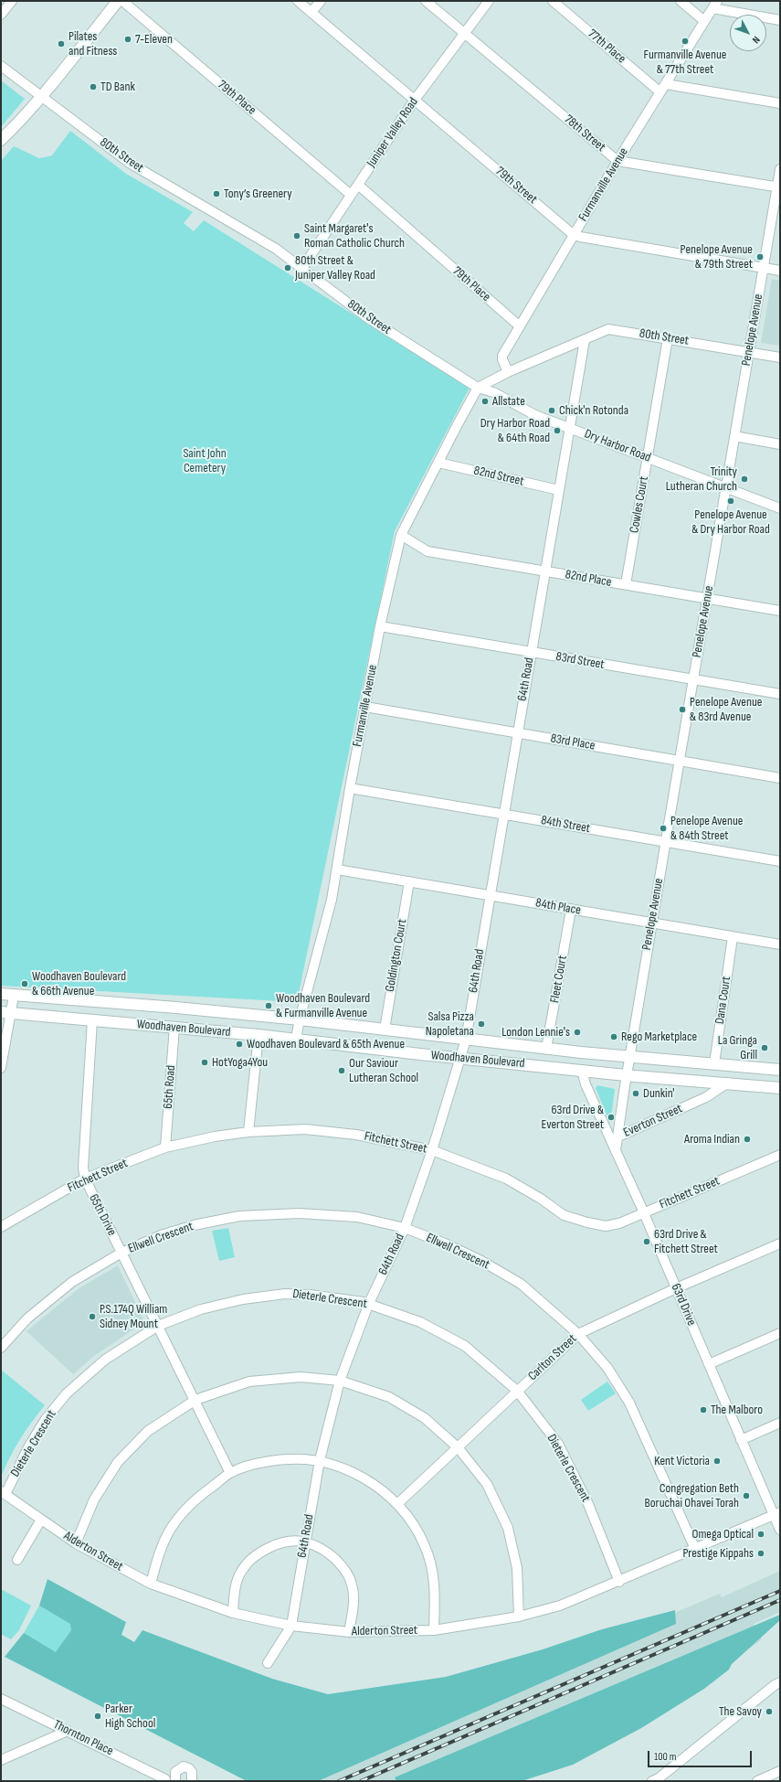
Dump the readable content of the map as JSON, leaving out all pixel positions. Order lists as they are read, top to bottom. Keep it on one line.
{"streets":{"main road":["Woodhaven Boulevard"],"street":["77th Place","79th Place","Juniper Valley Road","78th Street","80th Street","Furmanville Avenue","79th Street","Penelope Avenue","Dry Harbor Road","82nd Street","Cowles Court","82nd Place","83rd Street","64th Road","83rd Place","84th Street","84th Place","Goldington Court","Fleet Court","Dana Court","65th Road","Everton Street","Fitchett Street","65th Drive","Ellwell Crescent","Dieterle Crescent","63rd Drive","Carlton Street","Alderton Street","Thornton Place"]},"crossings":[["77th Place","Furmanville Avenue"],["79th Place","Juniper Valley Road"],["79th Place","Furmanville Avenue"],["Juniper Valley Road","78th Street"],["Juniper Valley Road","80th Street"],["Juniper Valley Road","79th Street"],["78th Street","Furmanville Avenue"],["78th Street","Penelope Avenue"],["80th Street","Furmanville Avenue"],["80th Street","Penelope Avenue"],["80th Street","Dry Harbor Road"],["80th Street","Cowles Court"],["80th Street","64th Road"],["Furmanville Avenue","79th Street"],["Furmanville Avenue","Dry Harbor Road"],["Furmanville Avenue","82nd Street"],["Furmanville Avenue","82nd Place"],["Furmanville Avenue","83rd Street"],["Furmanville Avenue","83rd Place"],["Furmanville Avenue","84th Street"],["Furmanville Avenue","84th Place"],["Furmanville Avenue","Woodhaven Boulevard"],["79th Street","Penelope Avenue"],["Penelope Avenue","Dry Harbor Road"],["Penelope Avenue","82nd Place"],["Penelope Avenue","83rd Street"],["Penelope Avenue","83rd Place"],["Penelope Avenue","84th Street"],["Penelope Avenue","84th Place"],["Penelope Avenue","Woodhaven Boulevard"],["Penelope Avenue","63rd Drive"],["Dry Harbor Road","Cowles Court"],["Dry Harbor Road","64th Road"],["82nd Street","64th Road"],["Cowles Court","82nd Place"],["82nd Place","64th Road"],["83rd Street","64th Road"],["64th Road","83rd Place"],["64th Road","84th Street"],["64th Road","84th Place"],["64th Road","Woodhaven Boulevard"],["64th Road","Fitchett Street"],["64th Road","Ellwell Crescent"],["64th Road","Dieterle Crescent"],["64th Road","Alderton Street"],["84th Place","Goldington Court"],["84th Place","Fleet Court"],["84th Place","Dana Court"],["Goldington Court","Woodhaven Boulevard"],["Fleet Court","Woodhaven Boulevard"],["Dana Court","Woodhaven Boulevard"],["Woodhaven Boulevard","65th Road"],["Woodhaven Boulevard","Everton Street"],["Woodhaven Boulevard","65th Drive"],["Woodhaven Boulevard","63rd Drive"],["65th Road","Fitchett Street"],["Everton Street","63rd Drive"],["Fitchett Street","65th Drive"],["Fitchett Street","63rd Drive"],["65th Drive","Ellwell Crescent"],["65th Drive","Dieterle Crescent"],["Ellwell Crescent","Carlton Street"],["Ellwell Crescent","Alderton Street"],["Dieterle Crescent","Carlton Street"],["Dieterle Crescent","Alderton Street"],["63rd Drive","Carlton Street"],["63rd Drive","Alderton Street"]],"parks":["Saint John Cemetery"],"places":["7-Eleven","Furmanville Avenue & 77th Street","Pilates and Fitness","TD Bank","Tony’s Greenery","Saint Margaret's Roman Catholic Church","Penelope Avenue & 79th Street","80th Street & Juniper Valley Road","Allstate","Chick'n Rotonda","Dry Harbor Road & 64th Road","Trinity Lutheran Church","Penelope Avenue & Dry Harbor Road","Penelope Avenue & 83rd Avenue","Penelope Avenue & 84th Street","Woodhaven Boulevard & 66th Avenue","Woodhaven Boulevard & Furmanville Avenue","Salsa Pizza Napoletana","London Lennie's","Rego Marketplace","Woodhaven Boulevard & 65th Avenue","La Gringa Grill","HotYoga4You","Our Saviour Lutheran School","Dunkin'","63rd Drive & Everton Street","Aroma Indian","63rd Drive & Fitchett Street","P.S.174Q William Sidney Mount","The Malboro","Kent Victoria","Congregation Beth Boruchai Ohavei Torah","Omega Optical","Prestige Kippahs","The Savoy","Parker High School"],"scale_bar":"100 m","north":"bottom right"}
